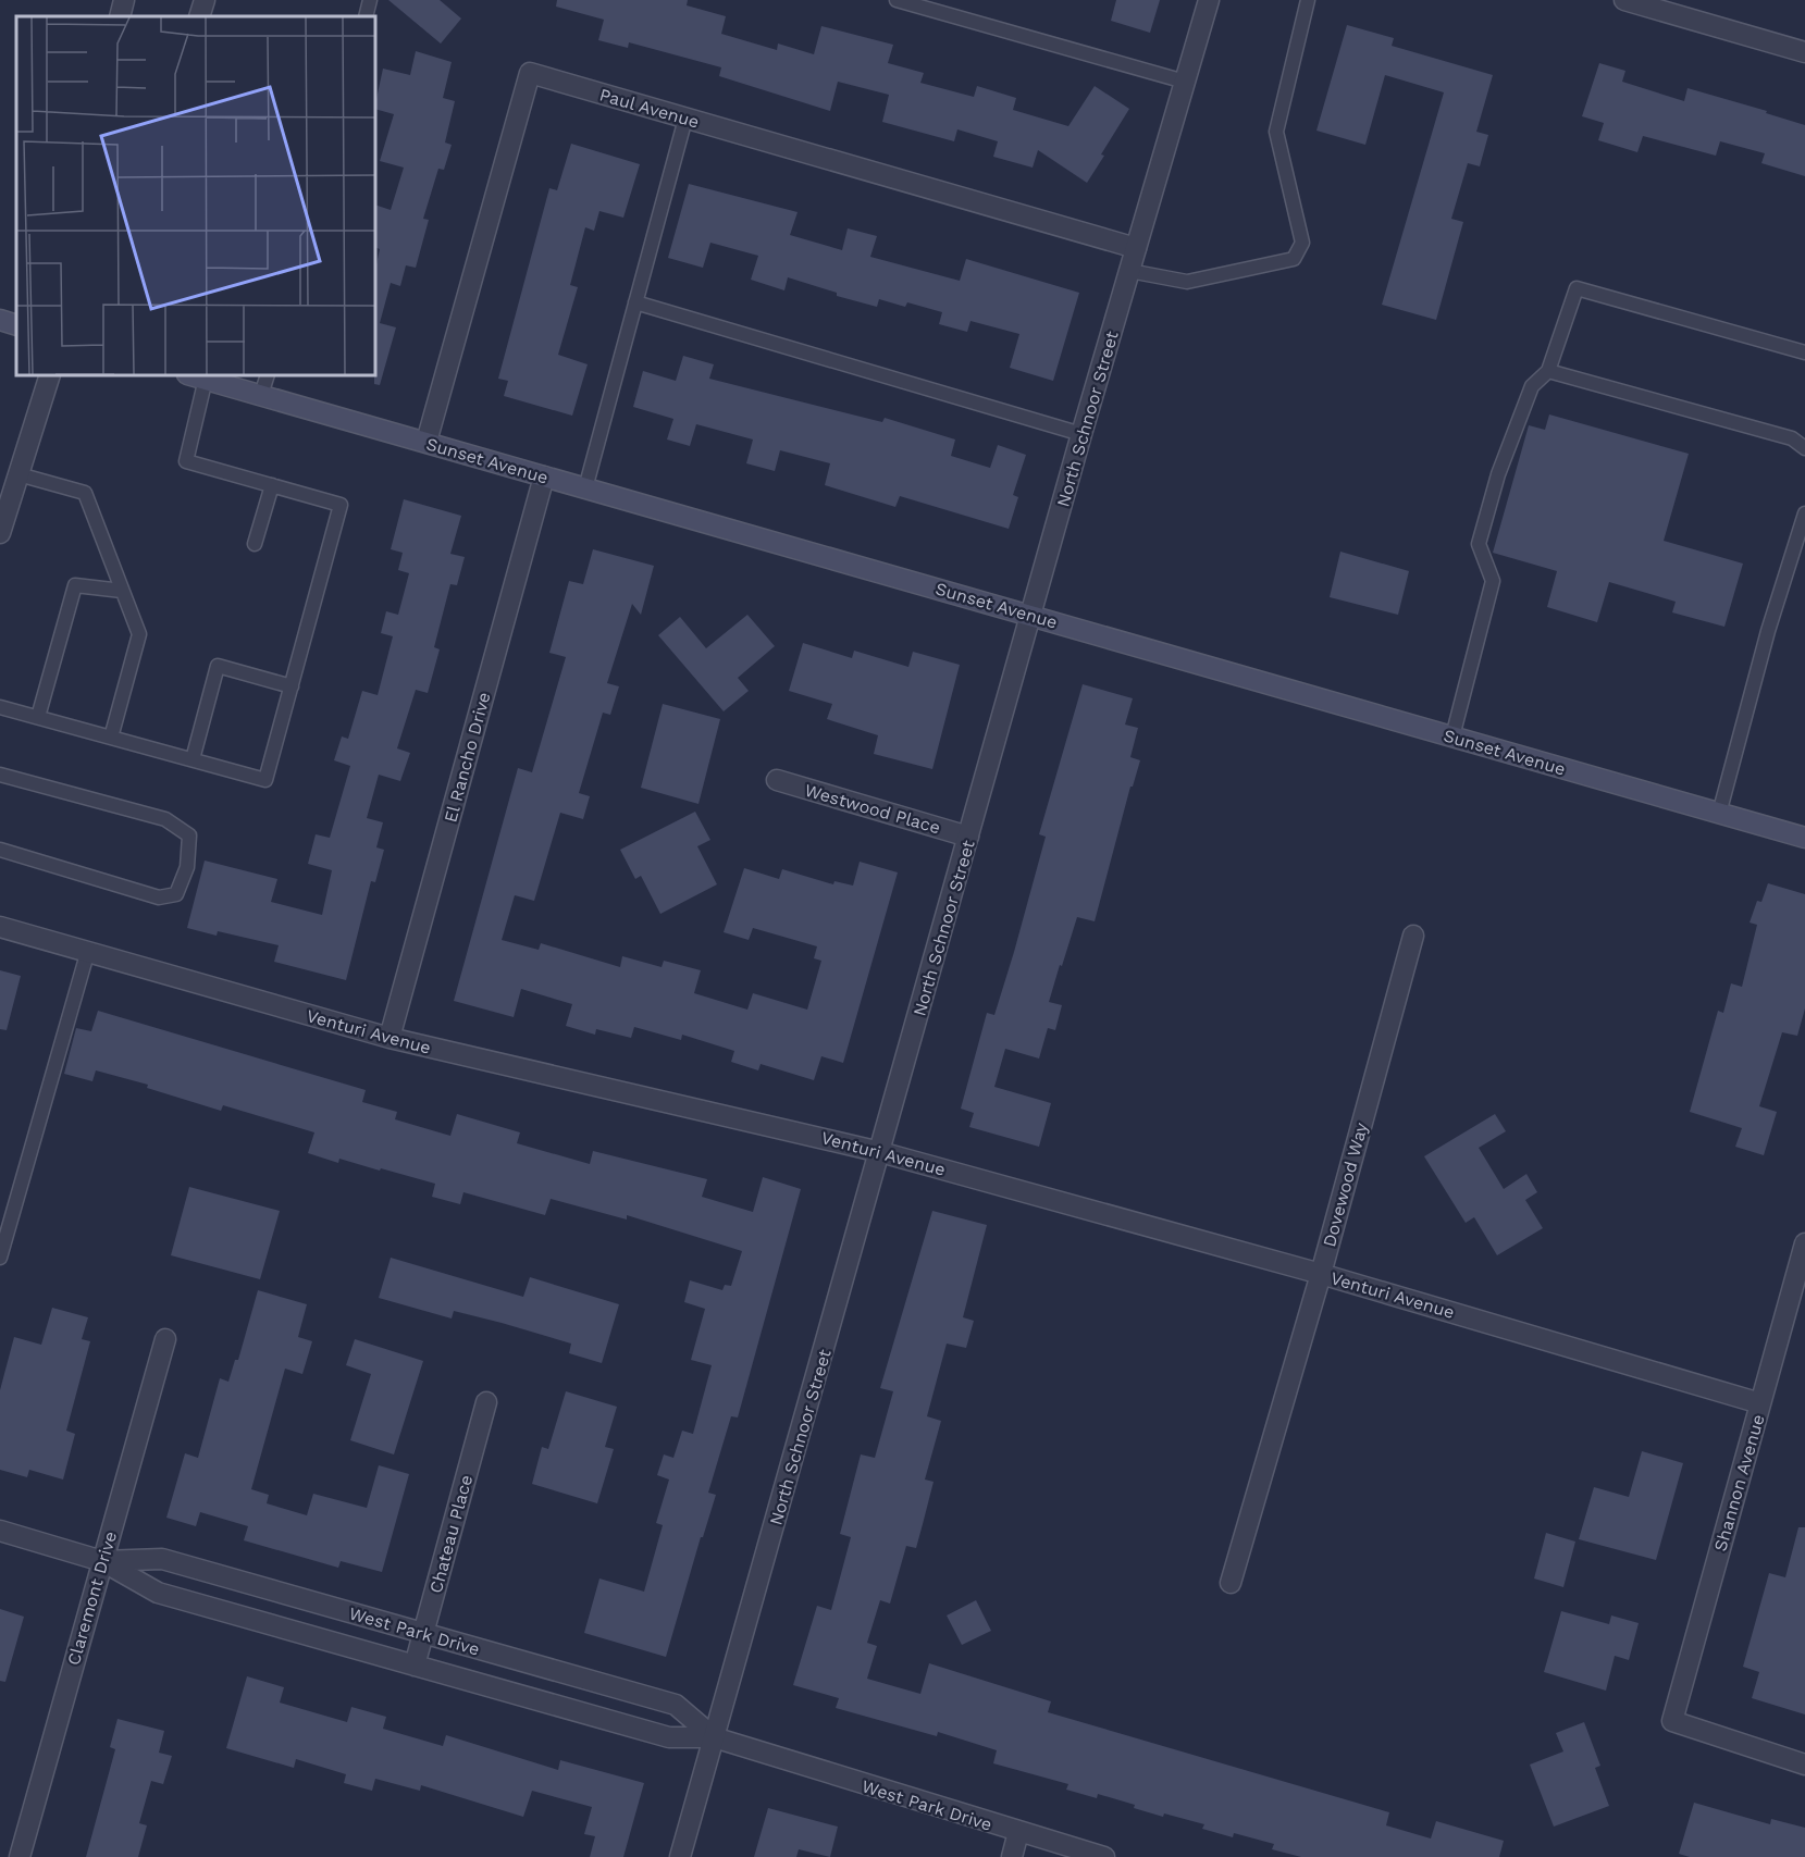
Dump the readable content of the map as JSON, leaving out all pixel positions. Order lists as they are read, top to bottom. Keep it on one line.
{"streets":{"main road":["Sunset Avenue"],"street":["Paul Avenue","North Schnoor Street","El Rancho Drive","Westwood Place","Venturi Avenue","Dovewood Way","Shannon Avenue","Chateau Place","Claremont Drive","West Park Drive"]},"crossings":[["Paul Avenue","North Schnoor Street"],["Paul Avenue","Sunset Avenue"],["North Schnoor Street","Sunset Avenue"],["North Schnoor Street","Westwood Place"],["North Schnoor Street","Venturi Avenue"],["North Schnoor Street","West Park Drive"],["Sunset Avenue","El Rancho Drive"],["El Rancho Drive","Venturi Avenue"],["Venturi Avenue","Dovewood Way"],["Venturi Avenue","Shannon Avenue"],["Chateau Place","West Park Drive"],["Claremont Drive","West Park Drive"]]}
